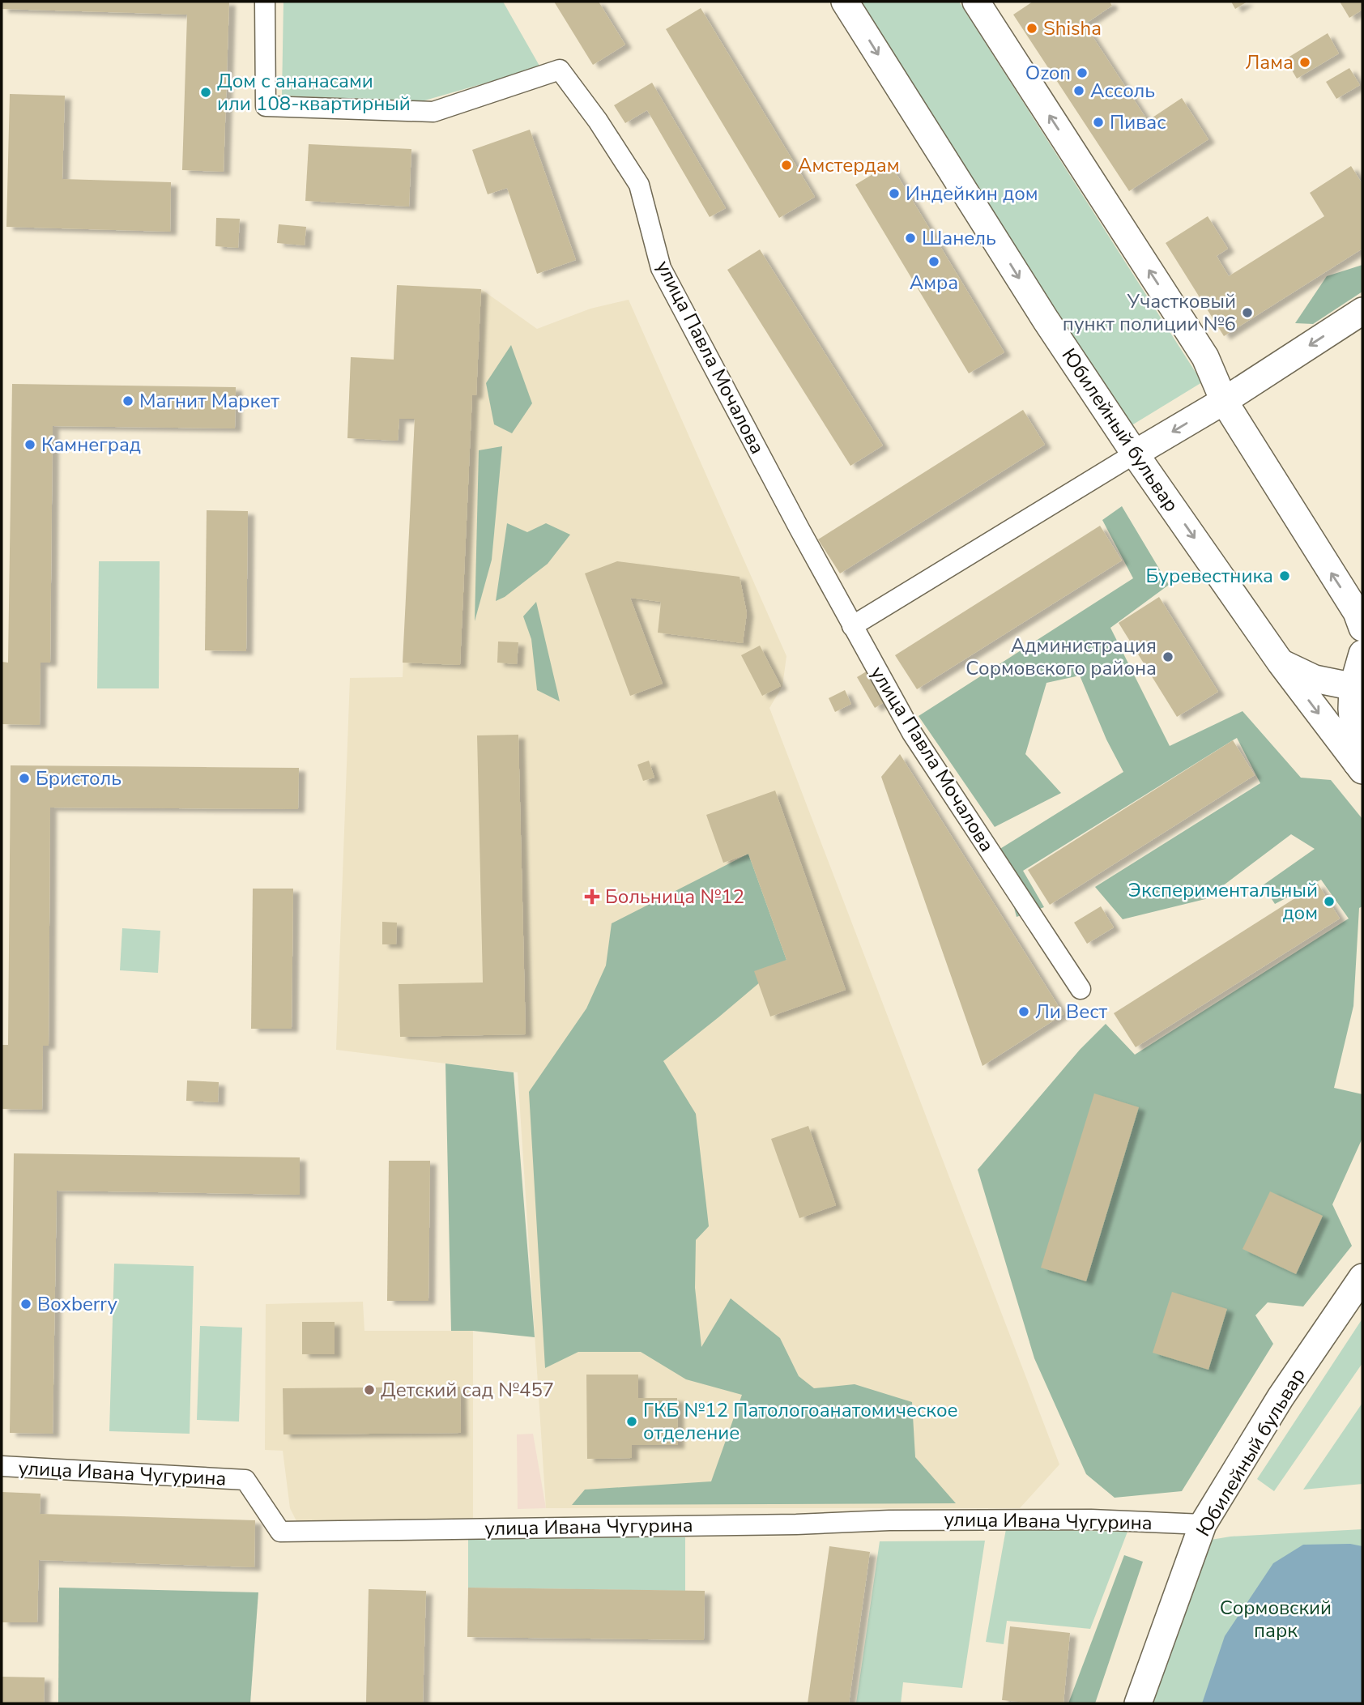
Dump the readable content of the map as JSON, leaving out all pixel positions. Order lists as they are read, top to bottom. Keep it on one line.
{"streets":{"street":["улица Павла Мочалова","Юбилейный бульвар","улица Ивана Чугурина"]},"crossings":[["Юбилейный бульвар","улица Ивана Чугурина"]],"parks":["Сормовский парк"],"places":{"other":["Shisha","Лама","Ozon","Ассоль","Дом с ананасами или 108-квартирный","Пивас","Амстердам","Индейкин дом","Шанель","Амра","Участковый пункт полиции №6","Магнит Маркет","Камнеград","Буревестника","Администрация Сормовского района","Бристоль","Экспериментальный дом","Ли Вест","Boxberry","Детский сад №457","ГКБ №12 Патологоанатомическое отделение"],"health":["Больница №12"]}}
